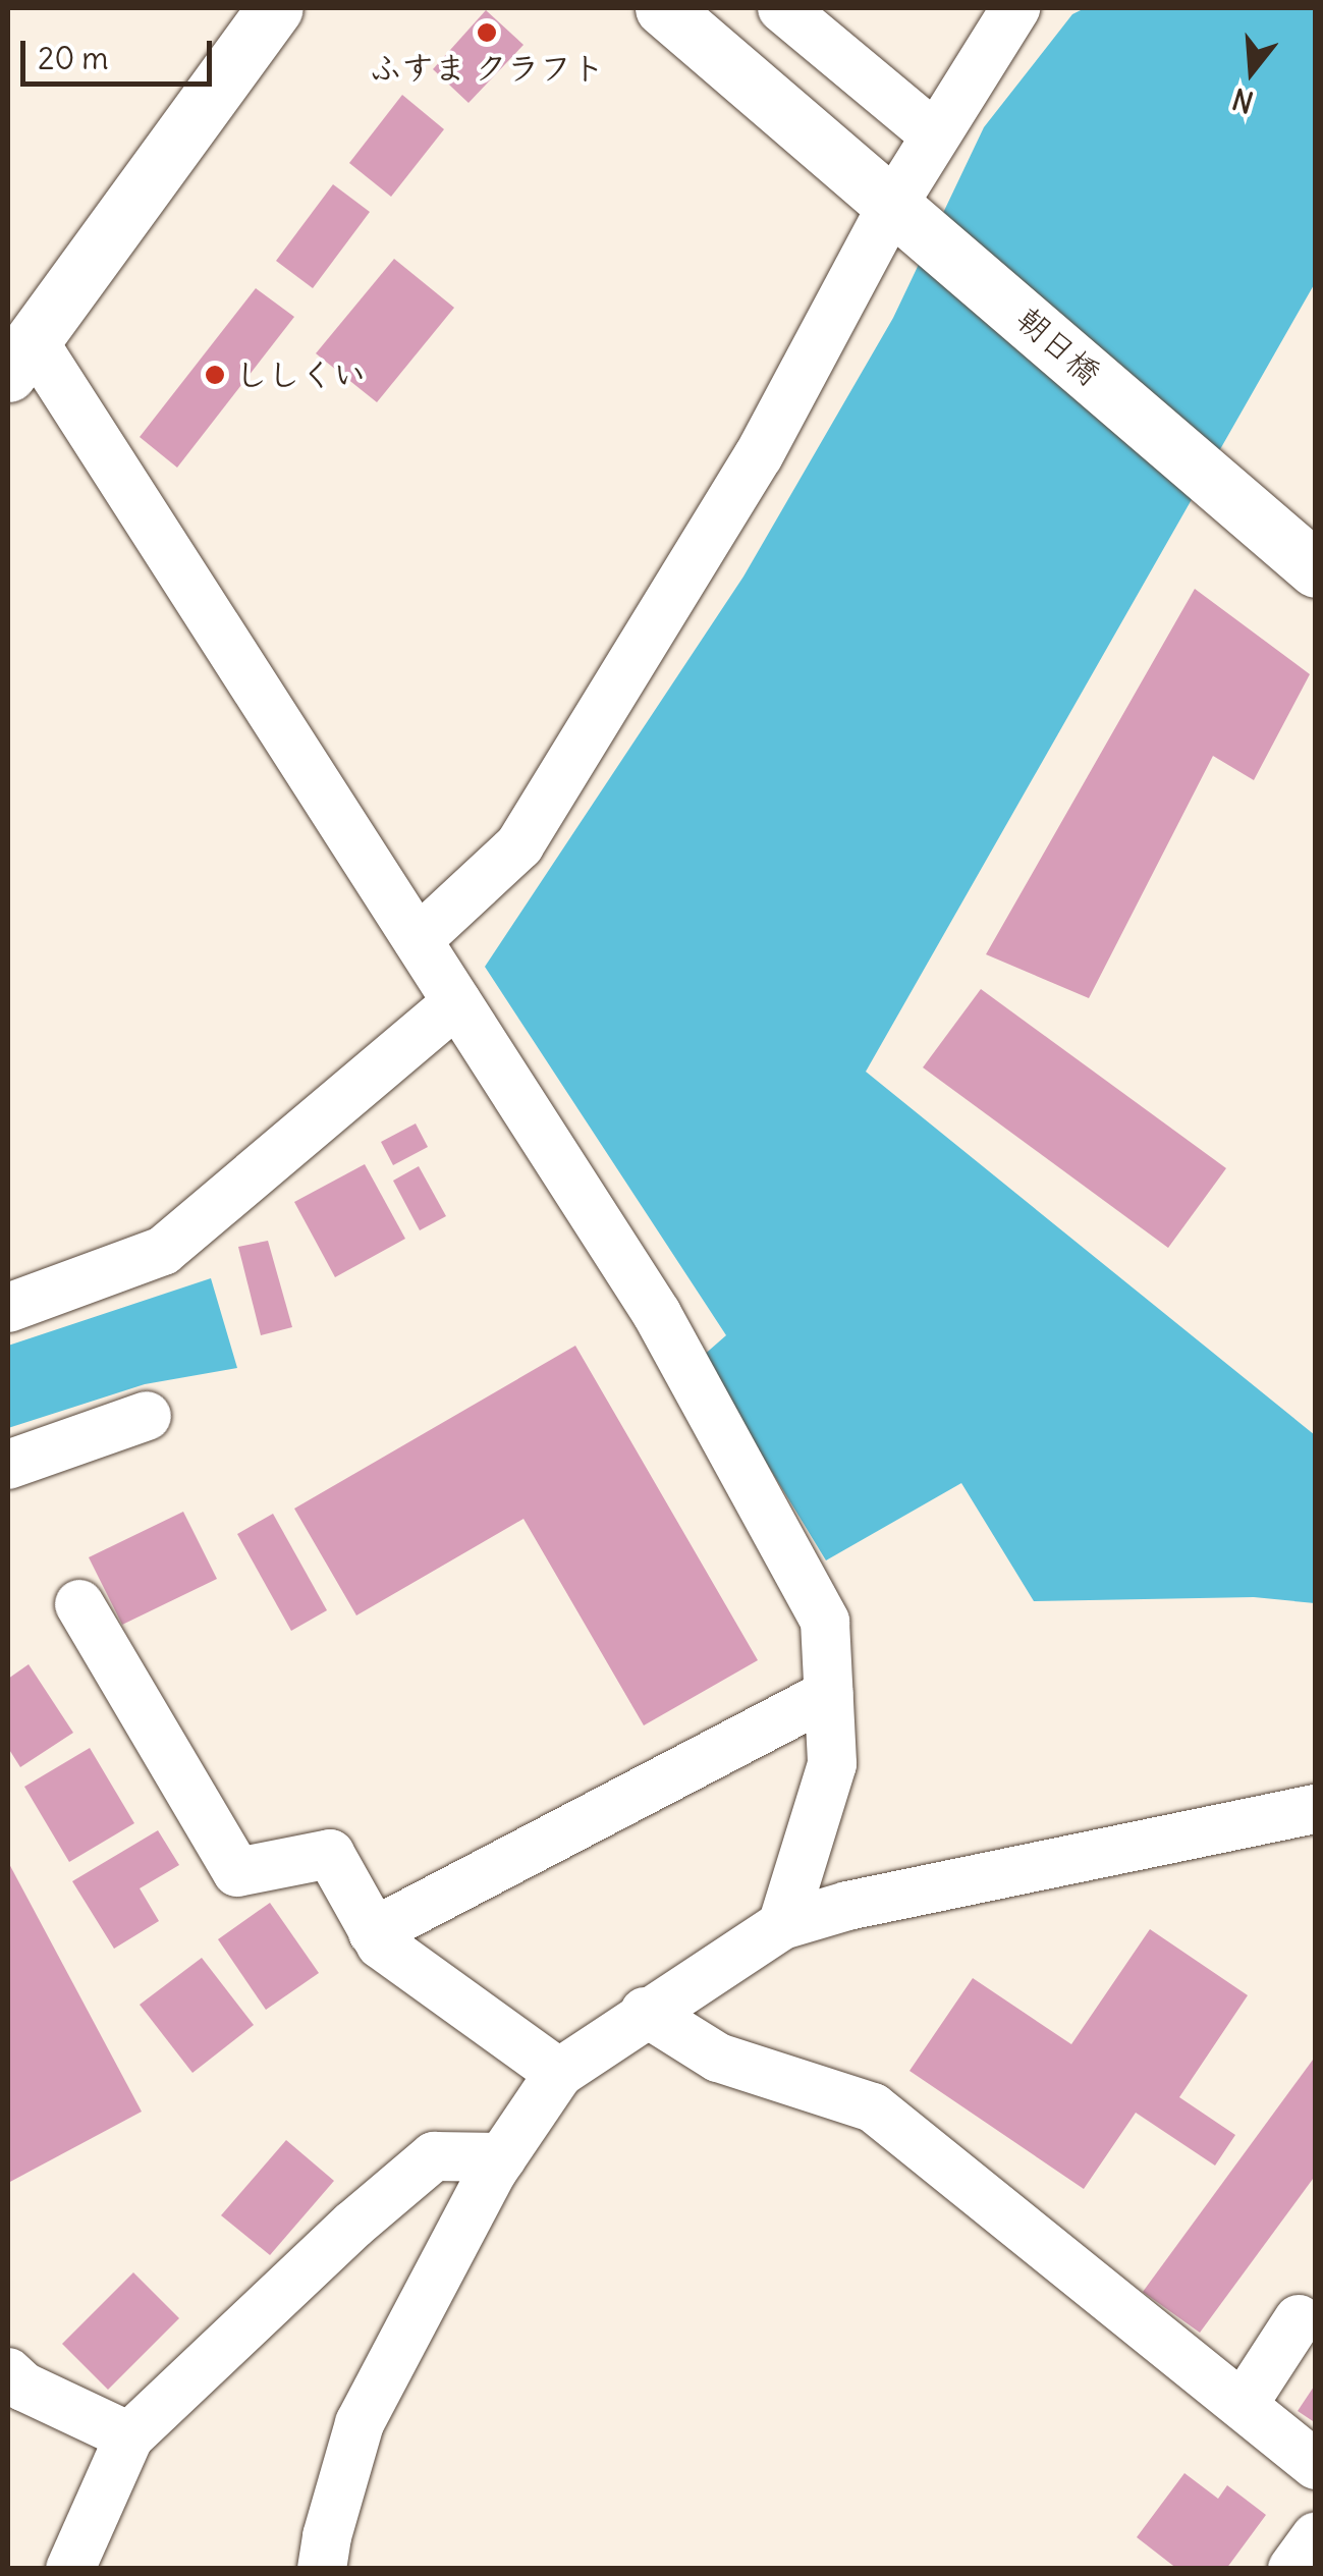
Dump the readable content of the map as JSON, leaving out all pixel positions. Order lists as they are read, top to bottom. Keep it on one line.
{"streets":{"street":["朝日橋"]},"places":["ふすま クラフト","ししくい"],"scale_bar":"20 m","north":"bottom"}
